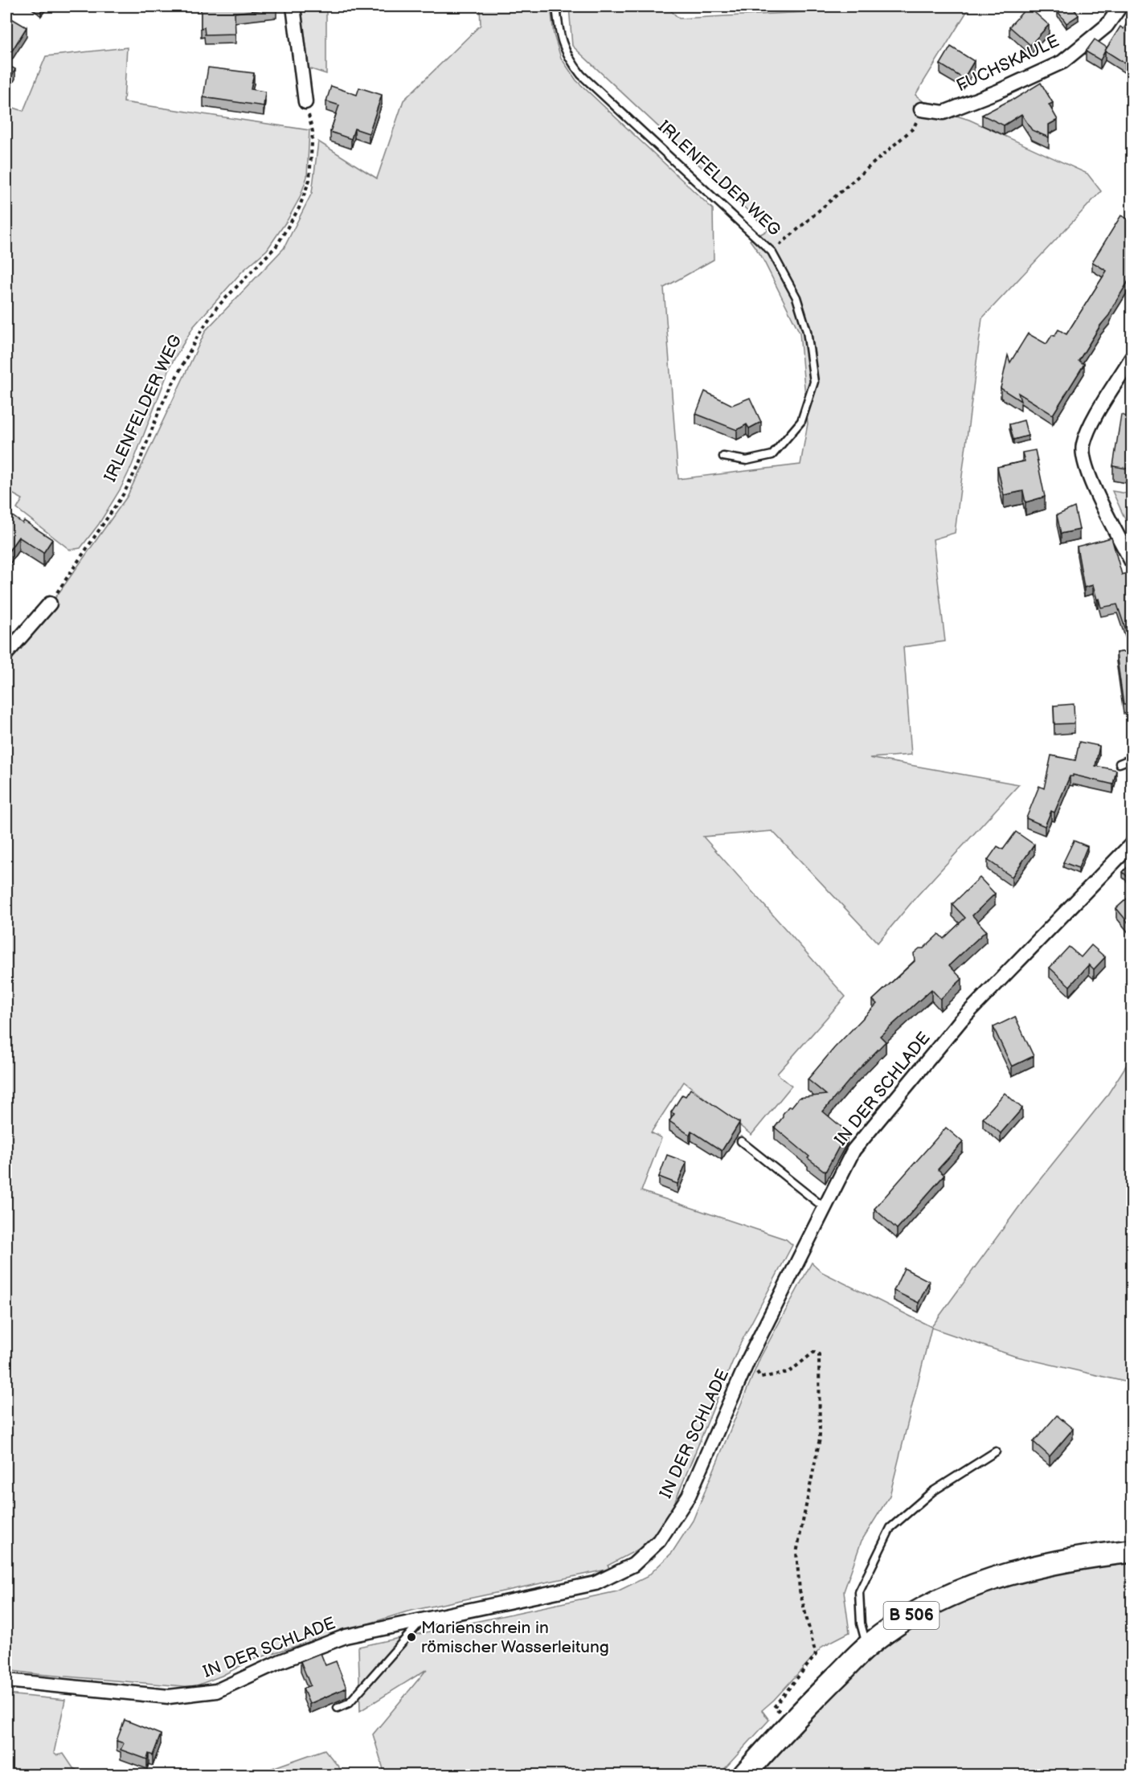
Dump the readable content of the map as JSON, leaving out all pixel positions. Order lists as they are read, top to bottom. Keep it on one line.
{"streets":{"main road":["B 506"],"street":["FUCHSKAULE","IN DER SCHLADE"],"lane":["IRLENFELDER WEG"]},"places":["Marienschrein in römischer Wasserleitung"]}
